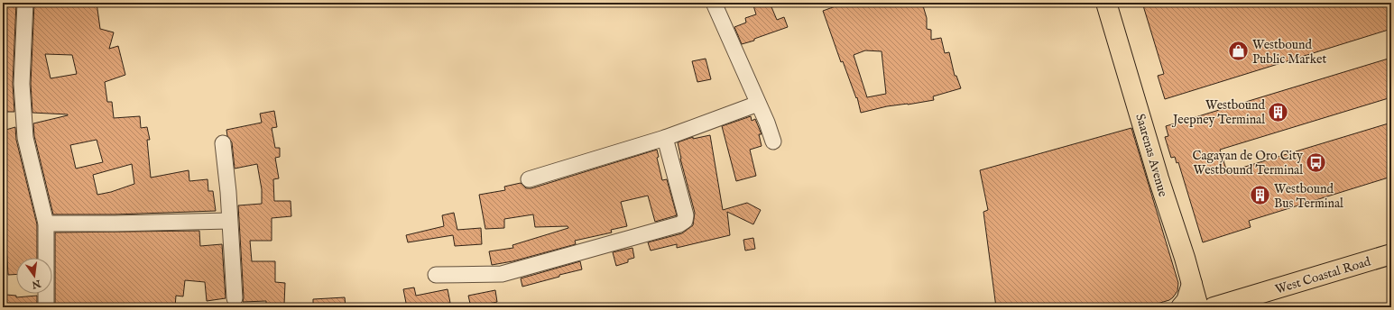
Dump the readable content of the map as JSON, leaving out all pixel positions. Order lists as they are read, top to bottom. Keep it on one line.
{"streets":{"main road":["Saarenas Avenue","West Coastal Road"]},"places":{"shop":["Westbound Public Market"],"building":["Westbound Jeepney Terminal","Westbound Bus Terminal"],"bus stop":["Cagayan de Oro City Westbound Terminal"]},"north":"bottom"}
